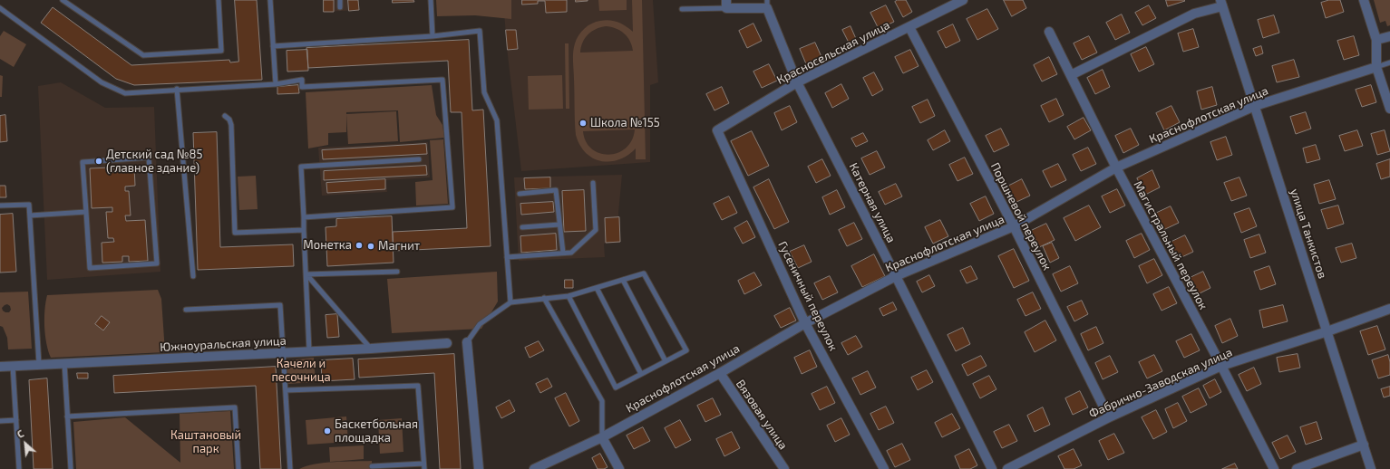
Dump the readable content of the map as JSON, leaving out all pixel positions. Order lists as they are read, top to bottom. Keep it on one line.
{"streets":{"street":["Красносельская улица","Краснофлотская улица","Катерная улица","Поршневой переулок","улица Танкистов","Магистральный переулок","Гусеничный переулок","Южноуральская улица","Фабрично-Заводская улица","Вязовая улица"]},"crossings":[["Красносельская улица","Катерная улица"],["Красносельская улица","Поршневой переулок"],["Красносельская улица","Гусеничный переулок"],["Краснофлотская улица","Катерная улица"],["Краснофлотская улица","Поршневой переулок"],["Краснофлотская улица","улица Танкистов"],["Краснофлотская улица","Магистральный переулок"],["Краснофлотская улица","Гусеничный переулок"],["Краснофлотская улица","Вязовая улица"],["Поршневой переулок","Фабрично-Заводская улица"],["улица Танкистов","Магистральный переулок"],["улица Танкистов","Фабрично-Заводская улица"],["Магистральный переулок","Фабрично-Заводская улица"]],"parks":["Качели и песочница","Каштановый парк"],"places":["Школа №155","Детский сад №85 (главное здание)","Монетка","Магнит","Баскетбольная площадка"],"north":"top left"}
